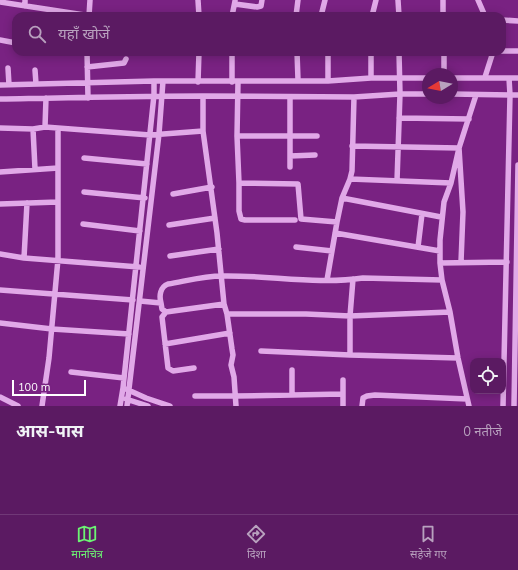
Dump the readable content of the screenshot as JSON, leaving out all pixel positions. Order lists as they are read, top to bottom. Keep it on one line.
{"scale_bar":"100 m","north":"left","page":{"search":"यहाँ खोजें","scale":"100 m","heading":["आस-पास","0 नतीजे"],"nav":["मानचित्र","दिशा","सहेजे गए"]}}
